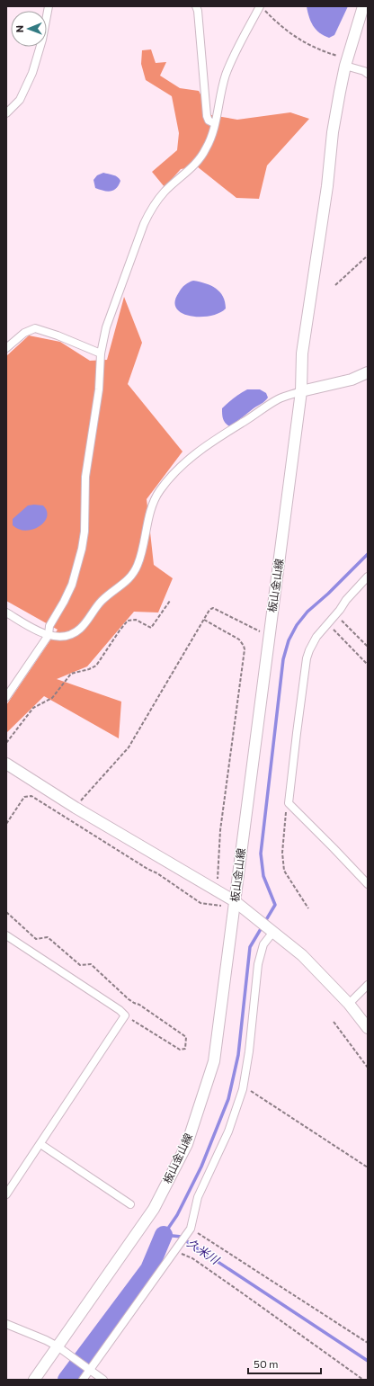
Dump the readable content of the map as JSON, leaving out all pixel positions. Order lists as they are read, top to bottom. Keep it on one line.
{"streets":{"main road":["板山金山線"]},"water":["久米川"],"scale_bar":"50 m","north":"left"}
